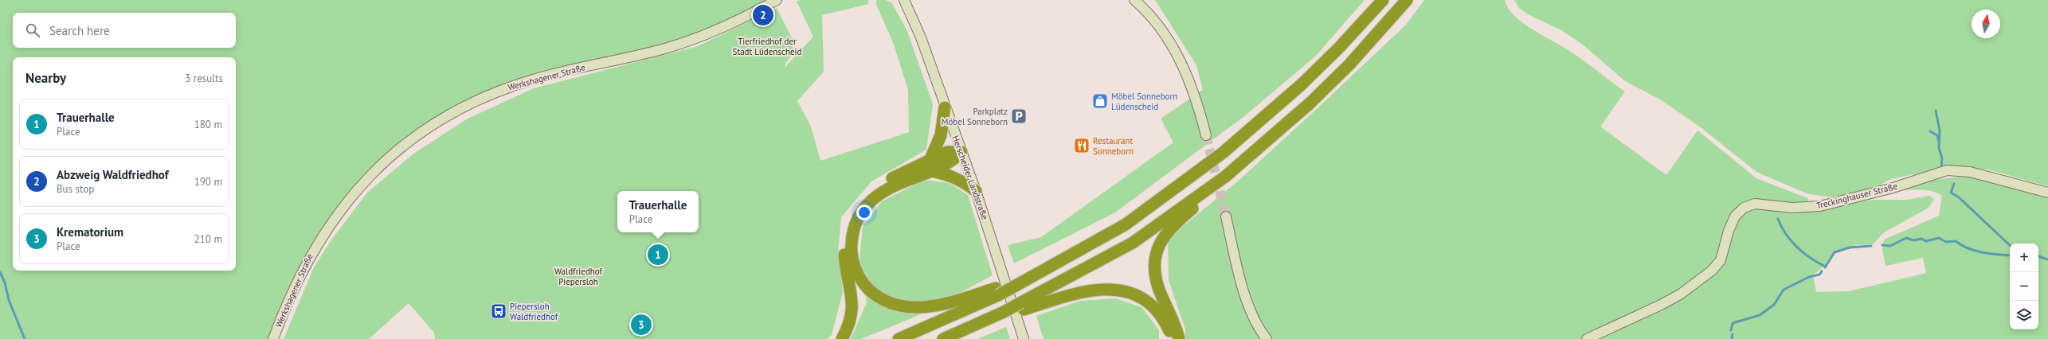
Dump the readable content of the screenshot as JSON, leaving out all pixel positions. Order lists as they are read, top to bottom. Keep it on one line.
{"streets":{"main road":["Werkshagener Straße","Herscheider Landstraße","Treckinghauser Straße"]},"parks":["Tierfriedhof der Stadt Lüdenscheid","Waldfriedhof Piepersloh"],"places":{"shop":["Möbel Sonneborn Lüdenscheid"],"parking":["Parkplatz Möbel Sonneborn"],"restaurant":["Restaurant Sonneborn"],"bus stop":["Piepersloh Waldfriedhof"]},"north":"top","page":{"pins":["2","1","3"],"search":"Search here","heading":["Nearby","3 results"],"list":[{"mark":"1","name":"Trauerhalle","note":"Place","value":"180 m"},{"mark":"2","name":"Abzweig Waldfriedhof","note":"Bus stop","value":"190 m"},{"mark":"3","name":"Krematorium","note":"Place","value":"210 m"}],"popup":["Trauerhalle","Place"],"map_buttons":["+","−"]}}
